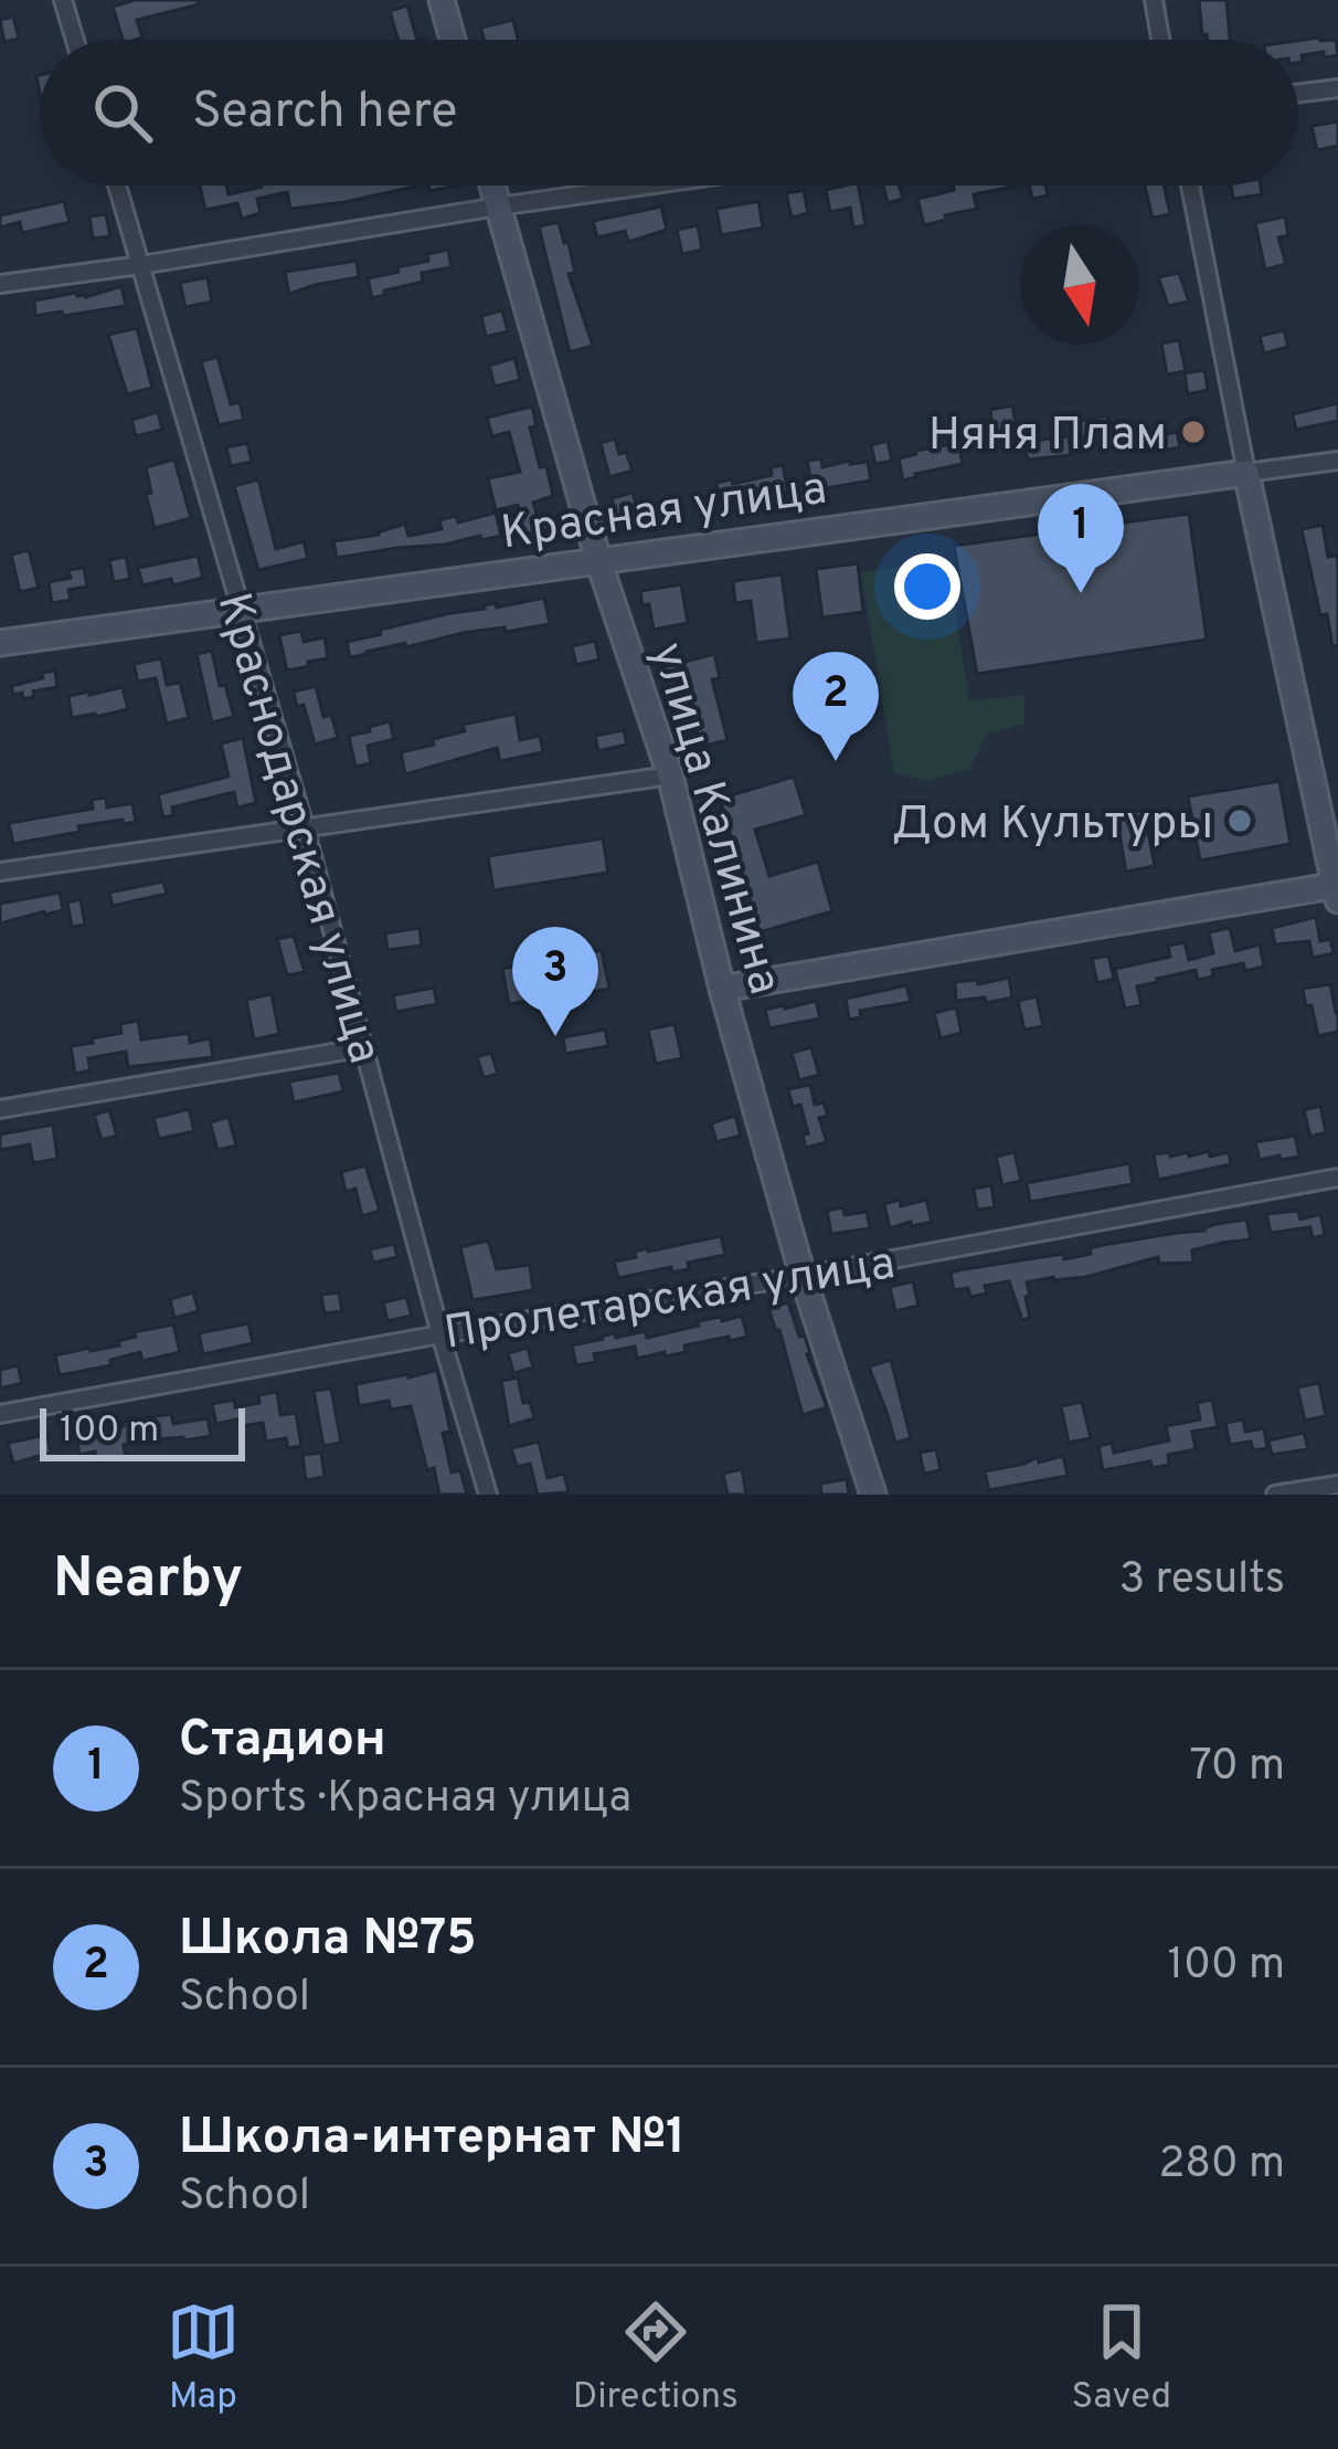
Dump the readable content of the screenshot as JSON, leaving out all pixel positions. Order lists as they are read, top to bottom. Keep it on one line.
{"streets":{"street":["Красная улица","улица Калинина","Краснодарская улица","Пролетарская улица"]},"crossings":[["Красная улица","улица Калинина"],["Красная улица","Краснодарская улица"],["улица Калинина","Пролетарская улица"],["Краснодарская улица","Пролетарская улица"]],"places":["Няня Плам","Дом Культуры"],"scale_bar":"100 m","north":"bottom","page":{"search":"Search here","pins":["1","2","3"],"scale":"100 m","heading":["Nearby","3 results"],"list":[{"mark":"1","name":"Стадион","note":"Sports · Красная улица","value":"70 m"},{"mark":"2","name":"Школа №75","note":"School","value":"100 m"},{"mark":"3","name":"Школа-интернат №1","note":"School","value":"280 m"}],"nav":["Map","Directions","Saved"]}}
